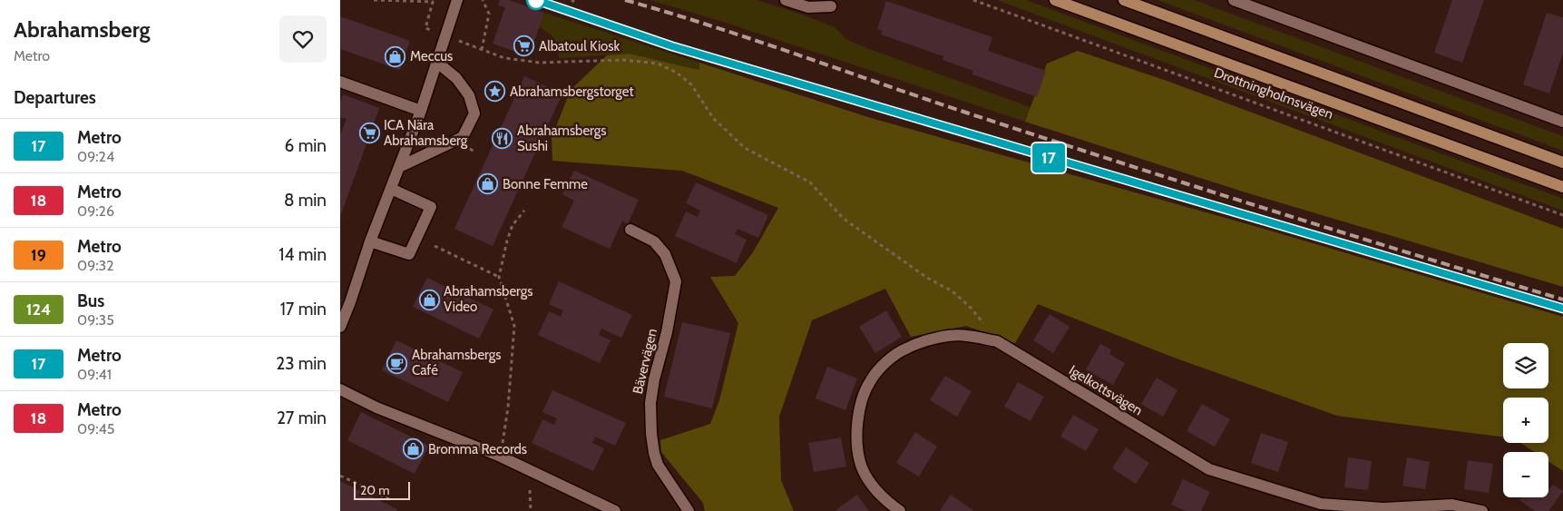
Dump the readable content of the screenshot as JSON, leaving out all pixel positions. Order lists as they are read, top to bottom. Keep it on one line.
{"streets":{"main road":["Drottningholmsvägen"],"street":["Bävervägen","Igelkottsvägen"]},"places":{"supermarket":["Albatoul Kiosk","ICA Nära Abrahamsberg"],"shop":["Meccus","Bonne Femme","Abrahamsbergs Video","Bromma Records"],"place":["Abrahamsbergstorget"],"restaurant":["Abrahamsbergs Sushi"],"cafe":["Abrahamsbergs Café"]},"lines":["metro line 17"],"scale_bar":"20 m","page":{"heading":[["Abrahamsberg","Metro"],"Departures"],"on_map":"17","list":[{"mark":"17","name":"Metro","note":"09:24","value":"6 min"},{"mark":"18","name":"Metro","note":"09:26","value":"8 min"},{"mark":"19","name":"Metro","note":"09:32","value":"14 min"},{"mark":"124","name":"Bus","note":"09:35","value":"17 min"},{"mark":"17","name":"Metro","note":"09:41","value":"23 min"},{"mark":"18","name":"Metro","note":"09:45","value":"27 min"}],"map_buttons":["+","−"],"scale":"20 m"}}
